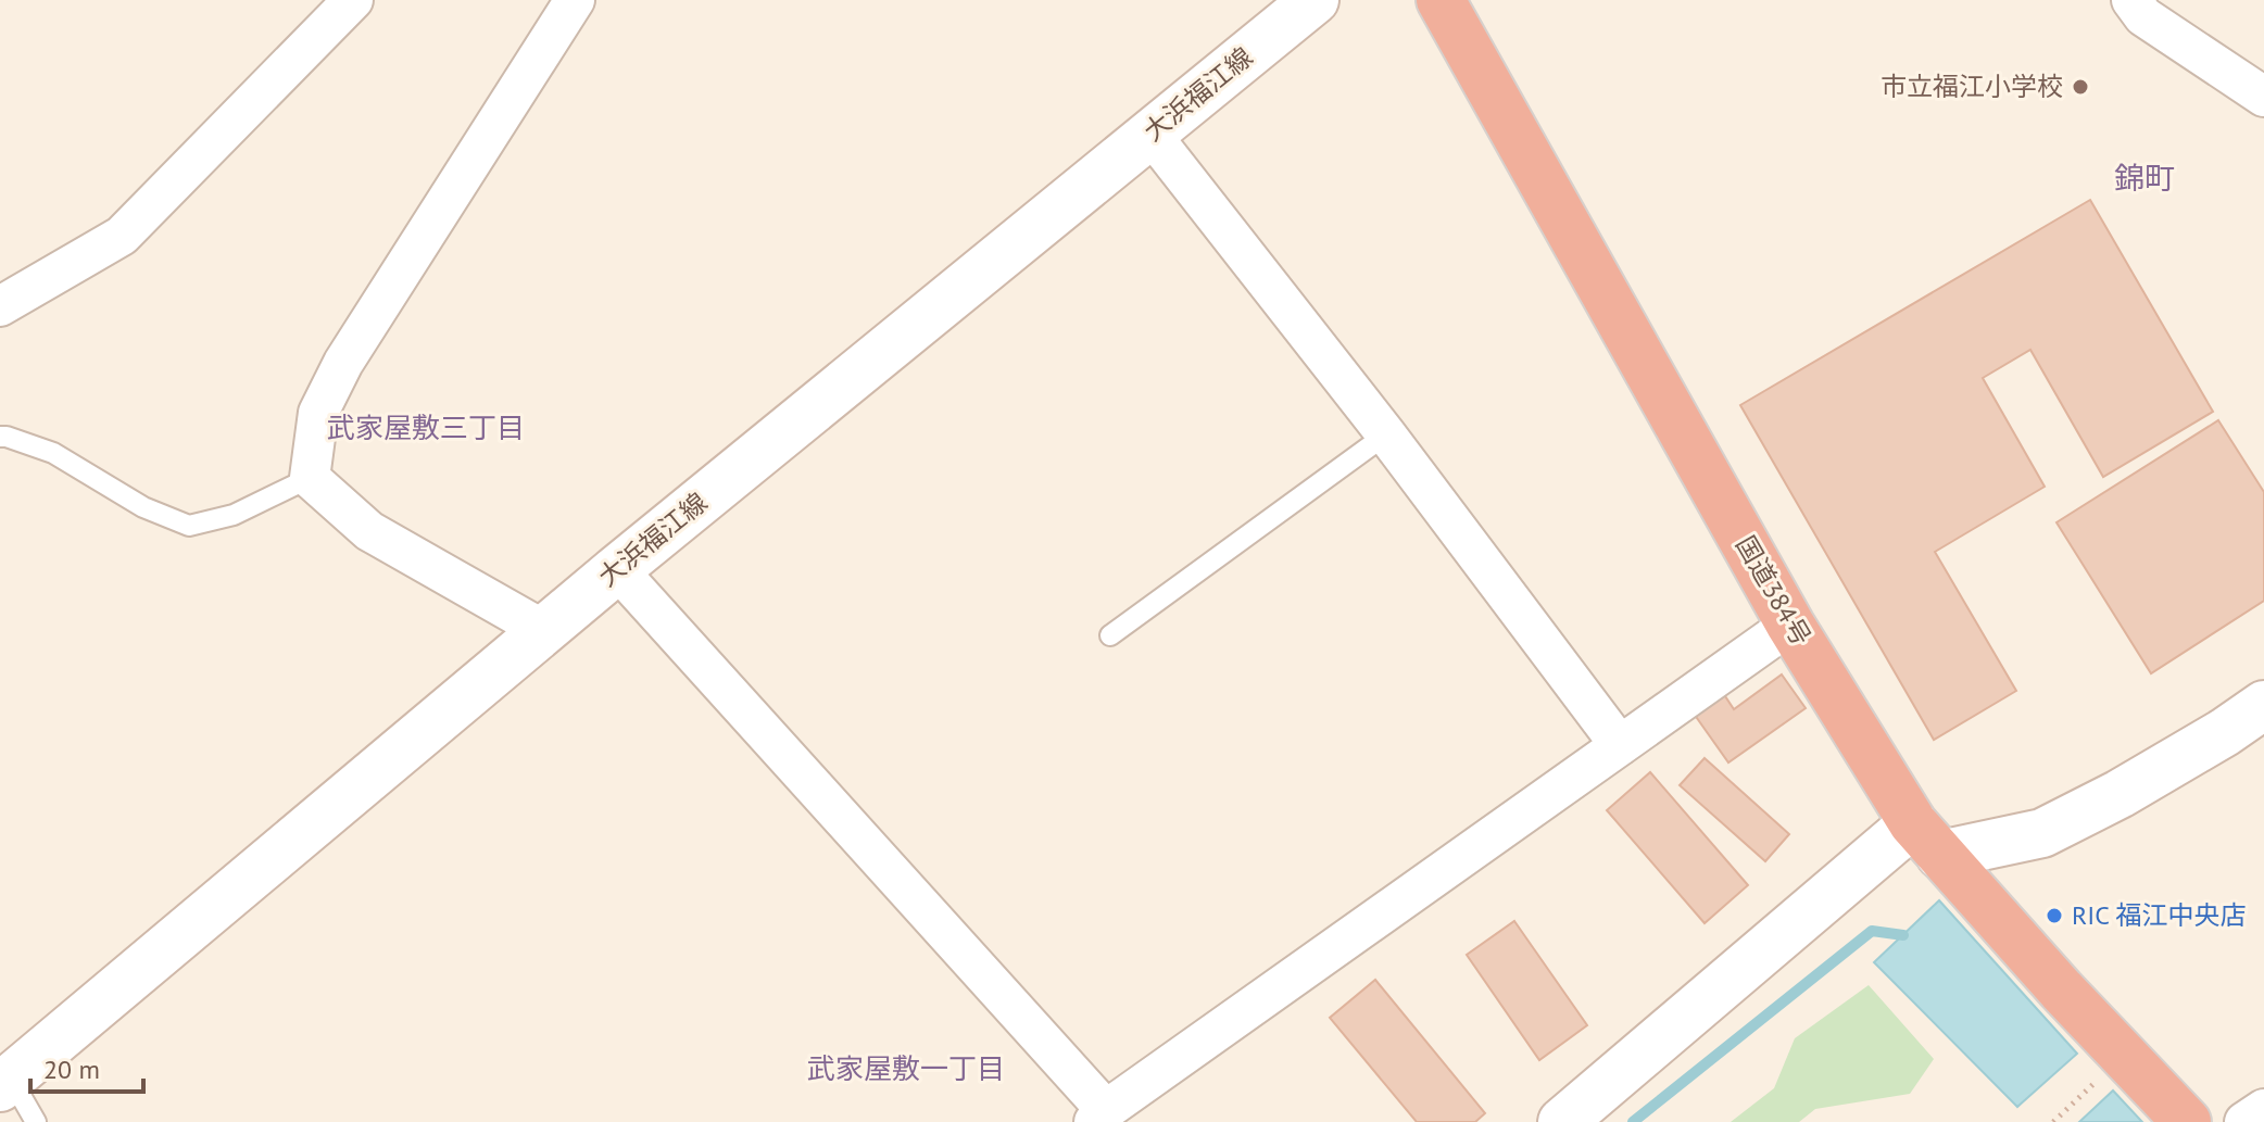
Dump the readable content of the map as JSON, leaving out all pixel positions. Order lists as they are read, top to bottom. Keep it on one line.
{"streets":{"highway":["国道384号"],"main road":["大浜福江線"]},"districts":["錦町","武家屋敷三丁目","武家屋敷一丁目"],"places":["市立福江小学校","RIC 福江中央店"],"scale_bar":"20 m"}
